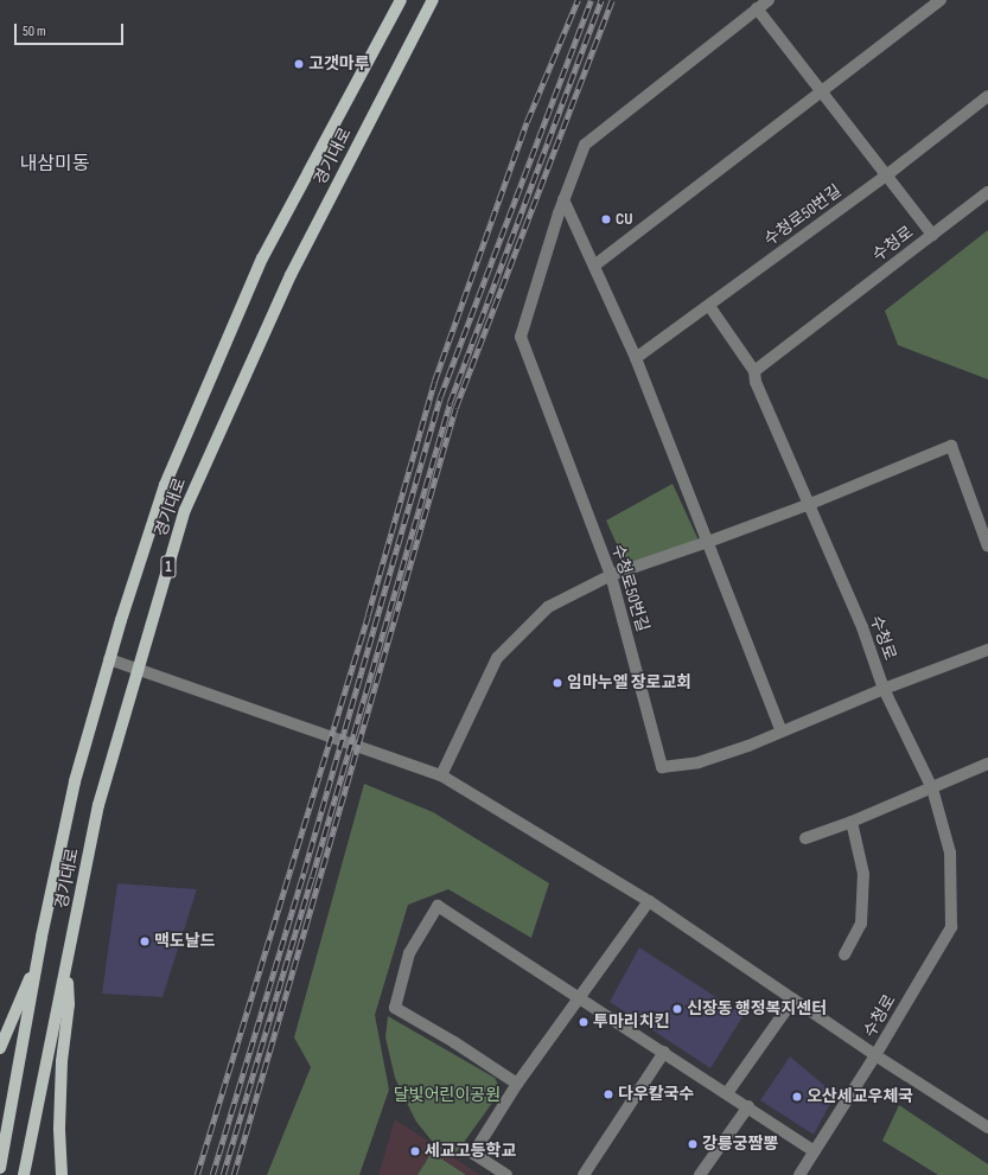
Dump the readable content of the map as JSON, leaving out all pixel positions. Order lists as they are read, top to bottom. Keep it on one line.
{"streets":{"main road":["경기대로","1"],"street":["수청로50번길","수청로"]},"crossings":[["수청로50번길","수청로"]],"districts":["내삼미동"],"parks":["달빛어린이공원"],"places":["고갯마루","CU","임마누엘 장로교회","맥도날드","신장동 행정복지센터","투마리치킨","다우칼국수","오산세교우체국","강릉궁짬뽕","세교고등학교"],"scale_bar":"50 m"}
